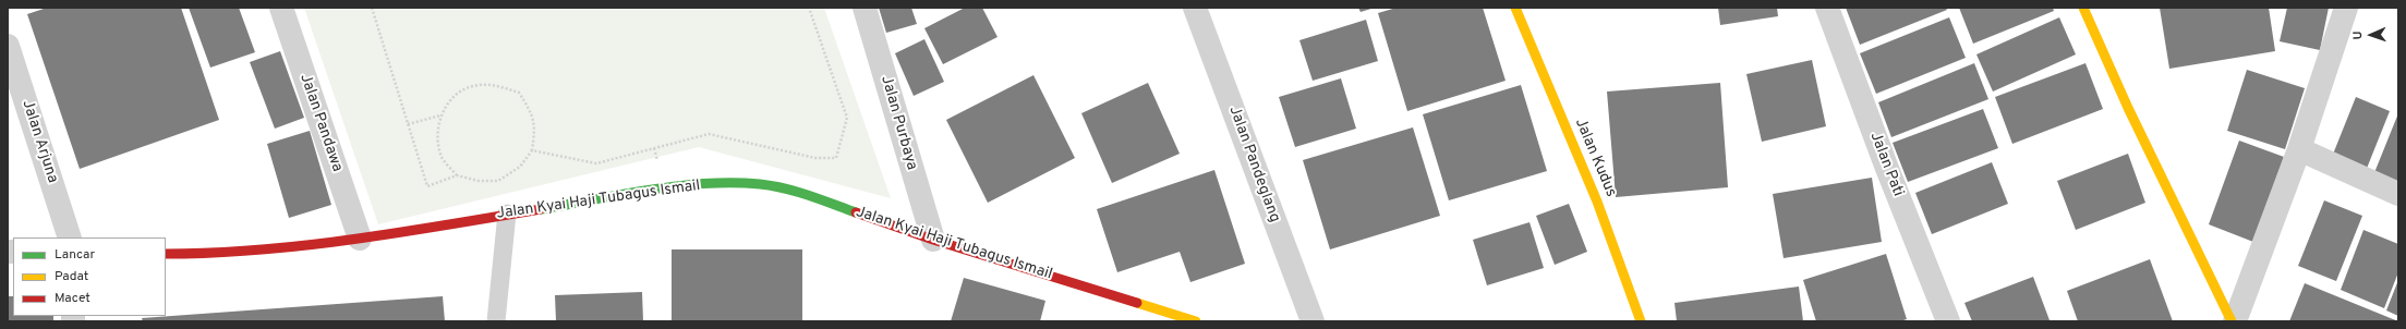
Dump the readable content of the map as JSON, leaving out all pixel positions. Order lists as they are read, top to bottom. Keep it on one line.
{"streets":{"street":["Jalan Pandawa","Jalan Purbaya","Jalan Arjuna","Jalan Kudus","Jalan Pandeglang","Jalan Pati","Jalan Kyai Haji Tubagus Ismail"]},"crossings":[["Jalan Pandawa","Jalan Kyai Haji Tubagus Ismail"],["Jalan Purbaya","Jalan Kyai Haji Tubagus Ismail"]],"legend":["Lancar","Padat","Macet"],"north":"left"}
